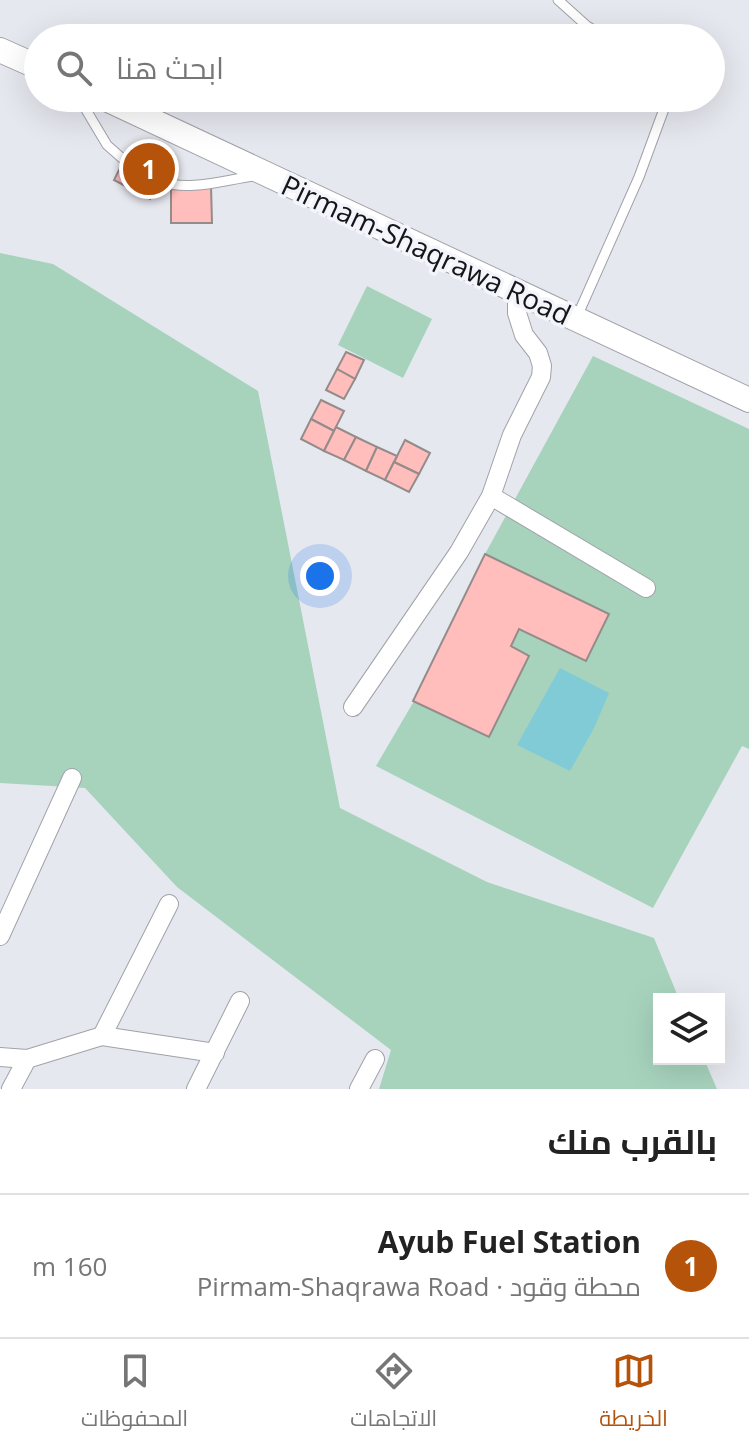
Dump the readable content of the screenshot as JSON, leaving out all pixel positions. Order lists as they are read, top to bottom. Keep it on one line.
{"streets":{"main road":["Pirmam-Shaqrawa Road"]},"page":{"search":"ابحث هنا","pins":"1","heading":"بالقرب منك","list":[{"mark":"1","name":"Ayub Fuel Station","note":"محطة وقود · Pirmam-Shaqrawa Road","value":"160 m"}],"nav":["الخريطة","الاتجاهات","المحفوظات"]}}
